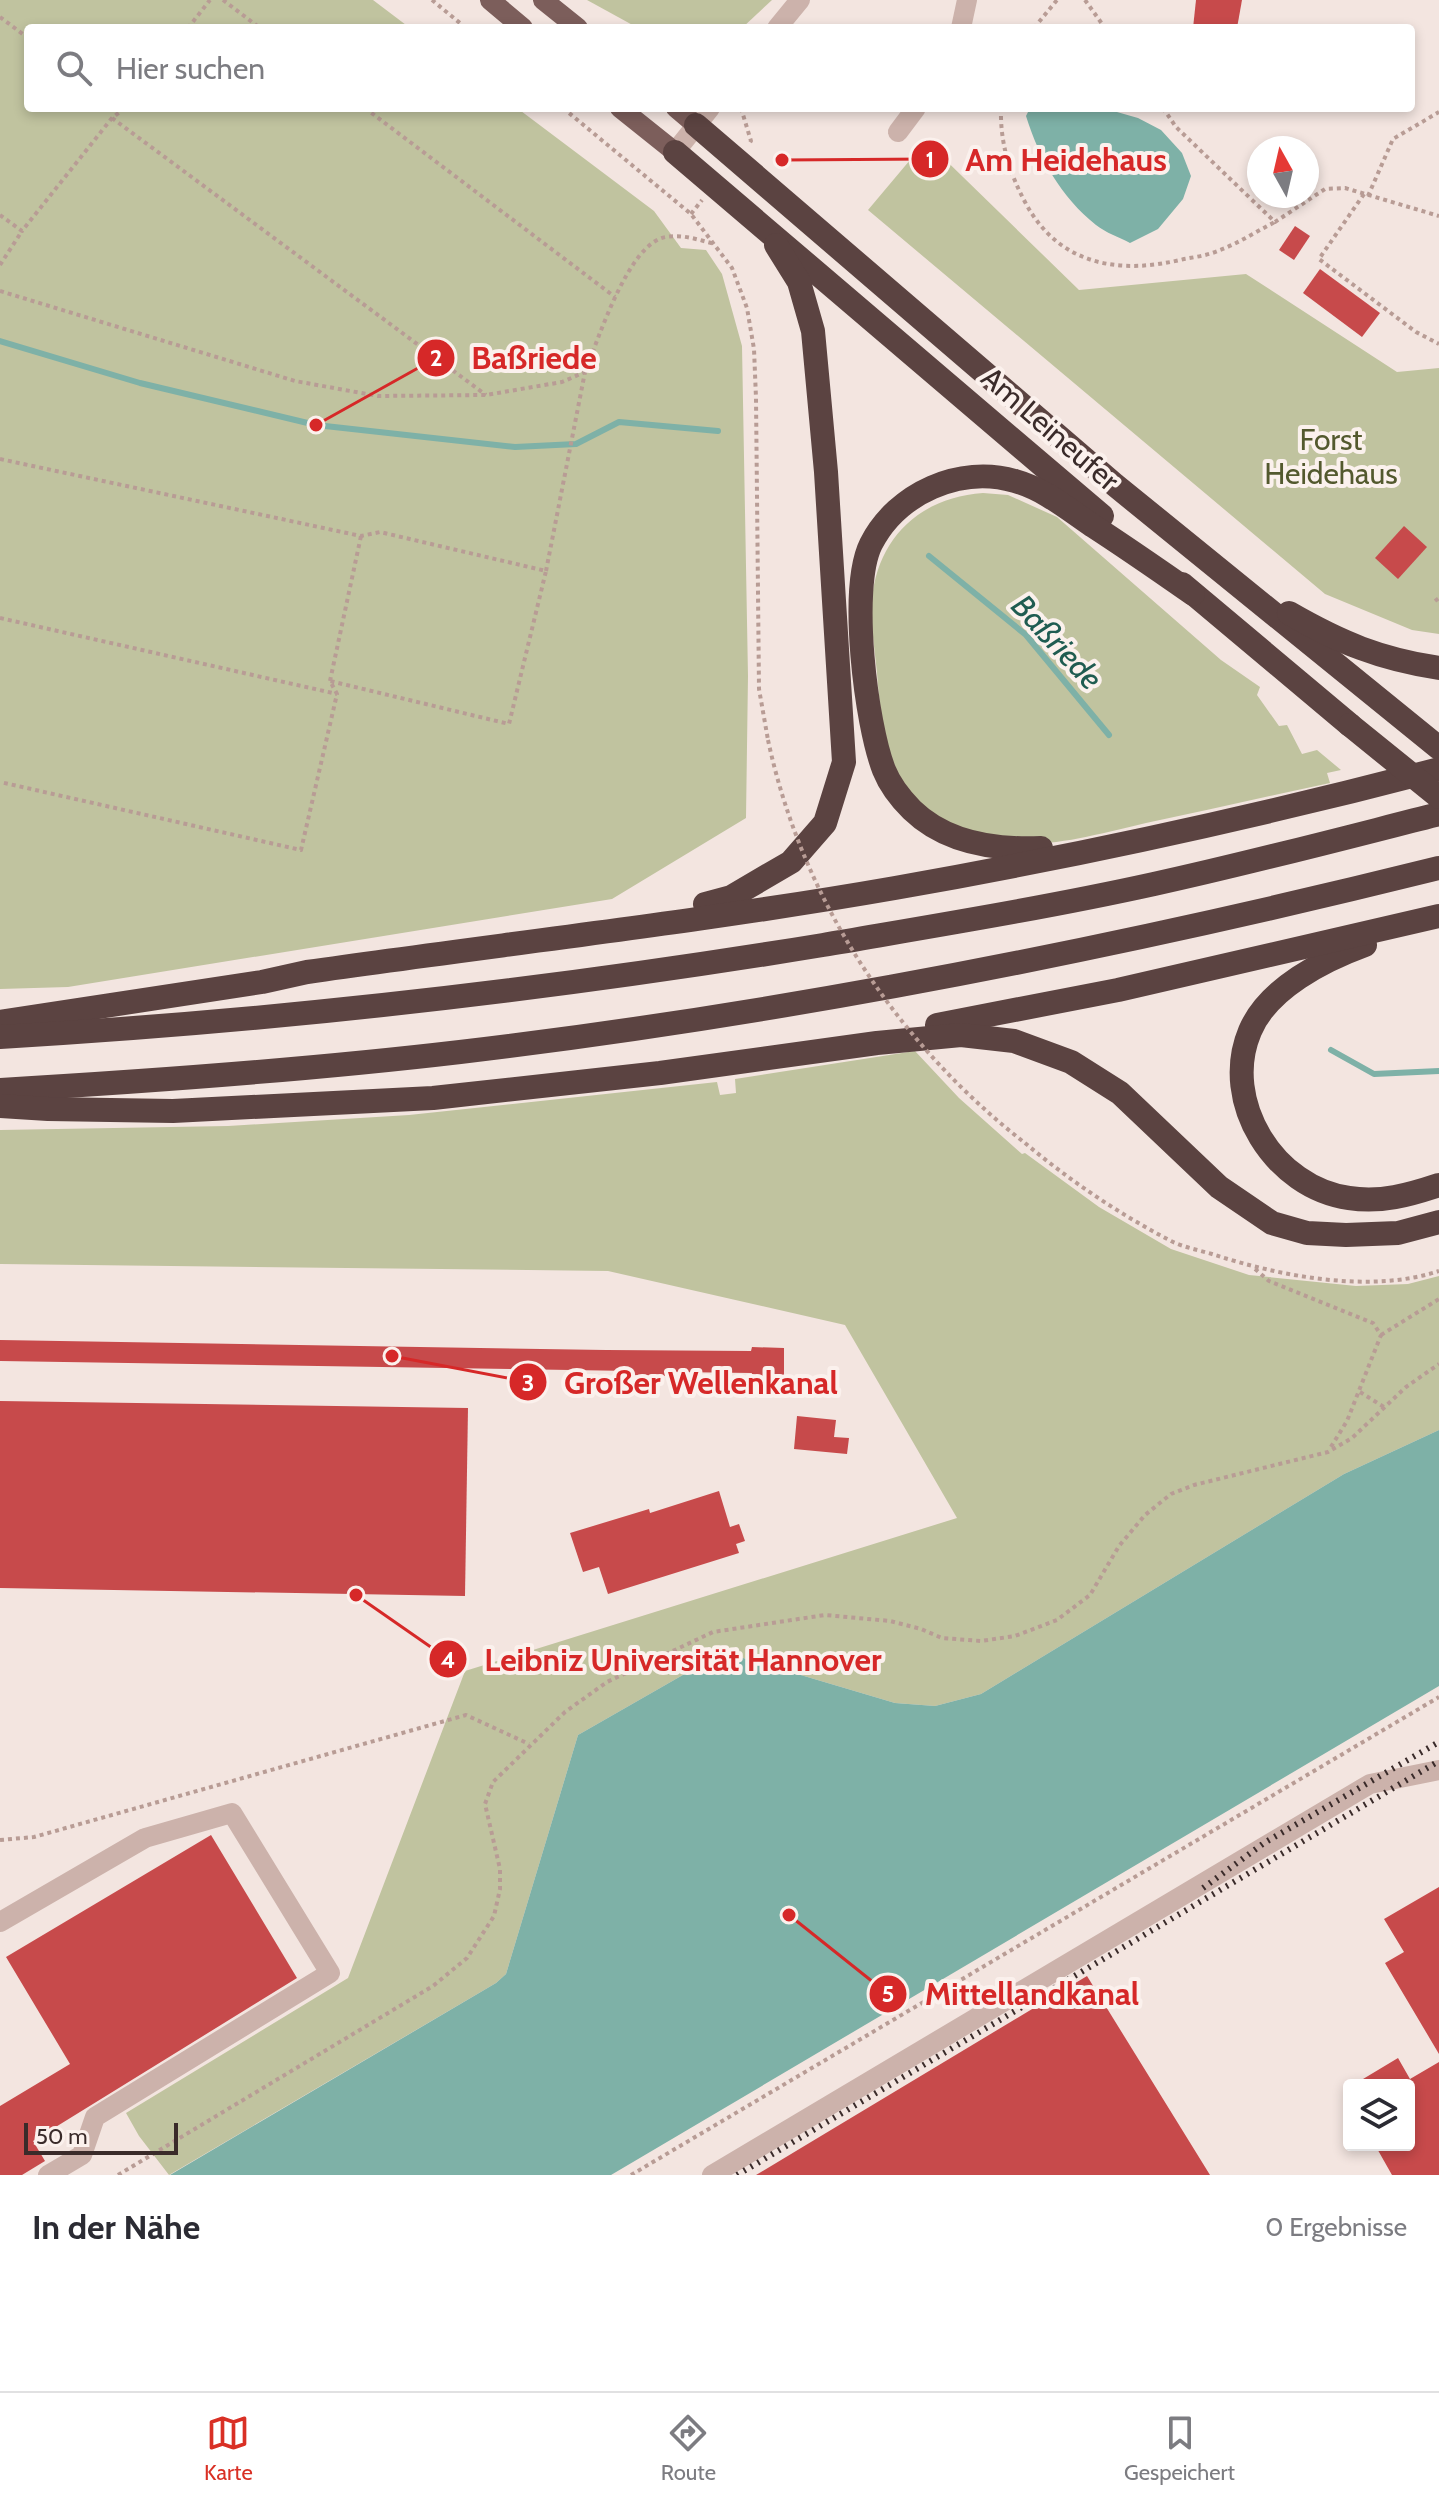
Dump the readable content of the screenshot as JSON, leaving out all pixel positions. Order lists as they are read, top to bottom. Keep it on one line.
{"streets":{"highway":["Am Leineufer"]},"water":["Baßriede"],"parks":["Forst Heidehaus"],"places":["Am Heidehaus","Baßriede","Großer Wellenkanal","Leibniz Universität Hannover","Mittellandkanal"],"scale_bar":"50 m","north":"top","page":{"search":"Hier suchen","scale":"50 m","heading":["In der Nähe","0 Ergebnisse"],"nav":["Karte","Route","Gespeichert"]}}
